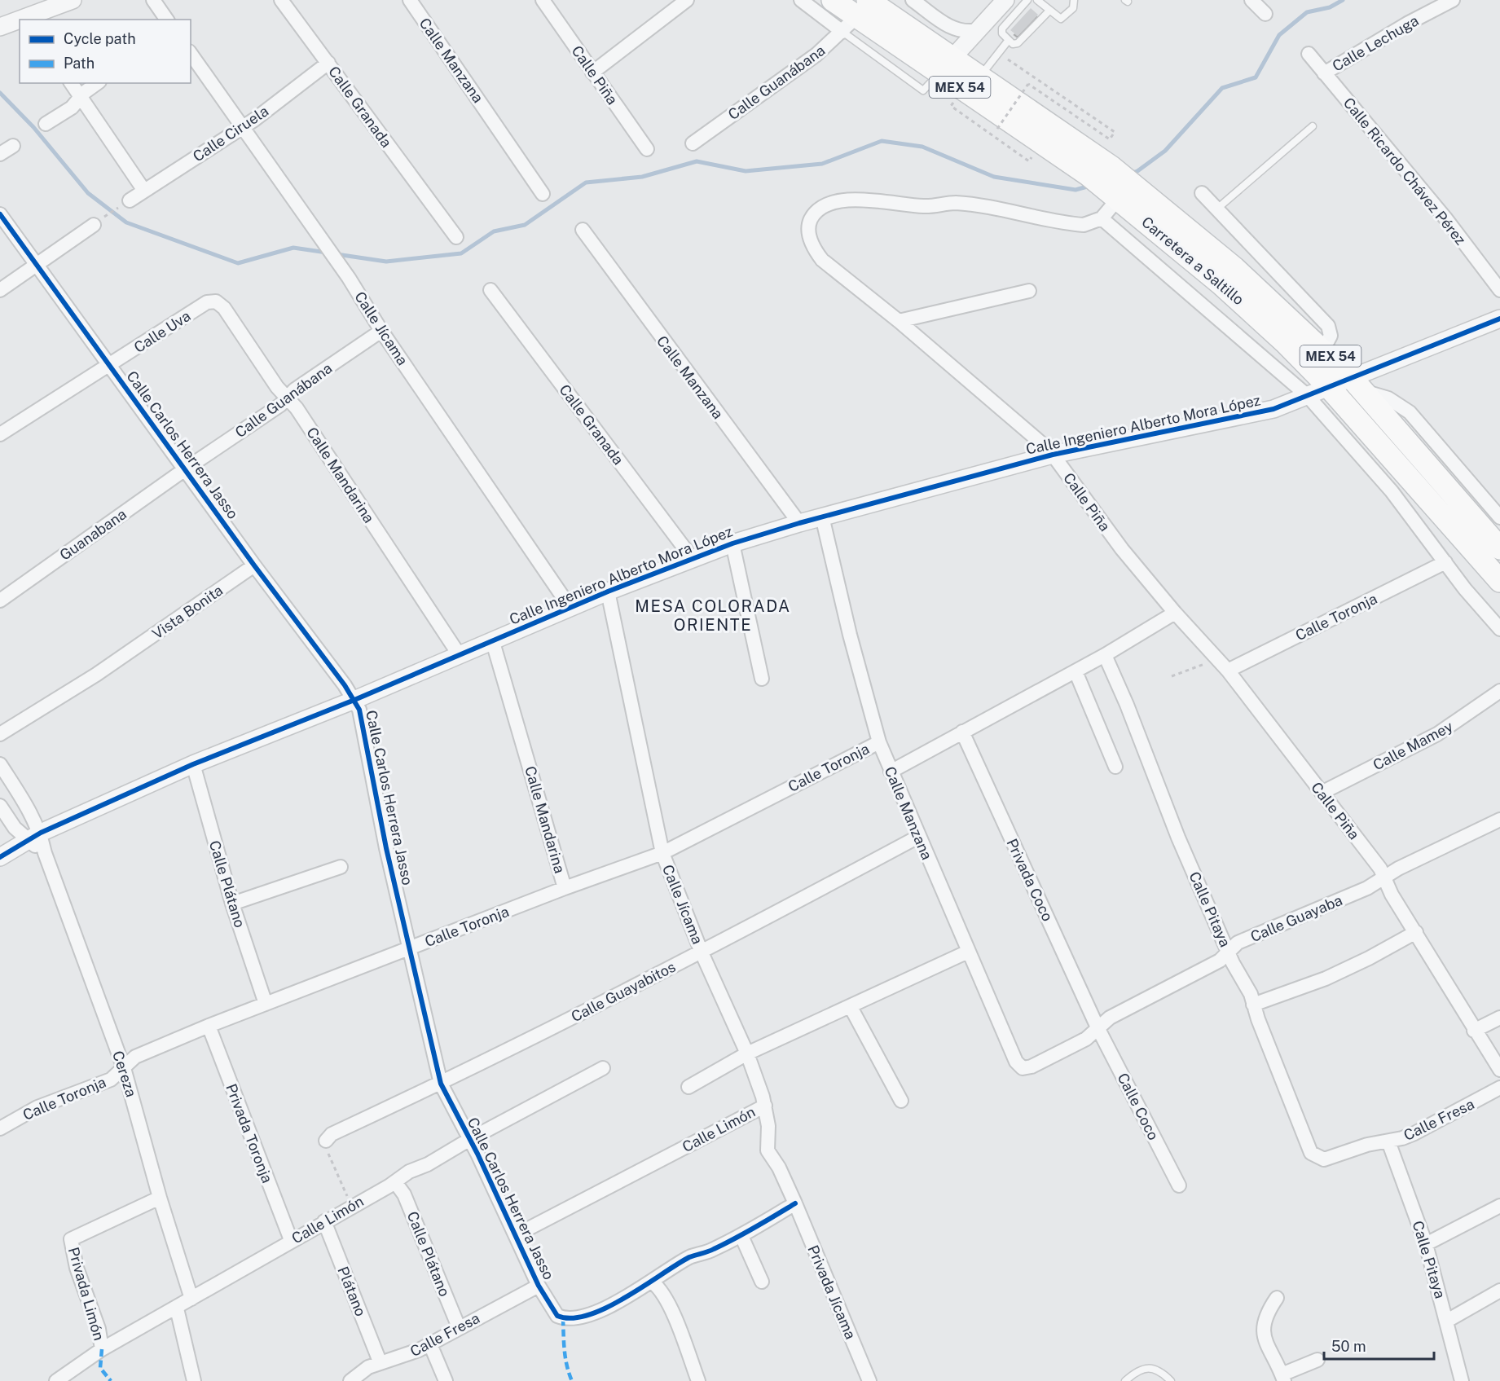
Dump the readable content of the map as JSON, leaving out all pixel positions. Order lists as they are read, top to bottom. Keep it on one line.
{"streets":{"main road":["MEX 54","Carretera a Saltillo"],"street":["Calle Lechuga","Calle Manzana","Calle Piña","Calle Guanábana","Calle Granada","Calle Ciruela","Calle Ricardo Chávez Pérez","Calle Jícama","Calle Uva","Calle Ingeniero Alberto Mora López","Calle Carlos Herrera Jasso","Calle Mandarina","Guanabana","Vista Bonita","Calle Toronja","Calle Mamey","Privada Coco","Calle Plátano","Calle Pitaya","Calle Guayaba","Calle Guayabitos","Cereza","Calle Coco","Calle Fresa","Calle Limón","Privada Toronja","Plátano","Privada Jícama","Privada Limón"]},"crossings":[["Calle Lechuga","Calle Ricardo Chávez Pérez"],["Calle Manzana","Calle Ingeniero Alberto Mora López"],["Calle Manzana","Calle Toronja"],["Calle Manzana","Calle Guayaba"],["Calle Manzana","Calle Guayabitos"],["Calle Piña","Calle Ingeniero Alberto Mora López"],["Calle Piña","Calle Toronja"],["Calle Piña","Calle Mamey"],["Calle Piña","Calle Guayaba"],["Calle Guanábana","Carretera a Saltillo"],["Calle Guanábana","Calle Jícama"],["Calle Guanábana","Calle Carlos Herrera Jasso"],["Calle Guanábana","Calle Mandarina"],["Calle Guanábana","Guanabana"],["Calle Granada","Calle Ciruela"],["Calle Granada","Calle Ingeniero Alberto Mora López"],["Calle Ciruela","Calle Jícama"],["Carretera a Saltillo","Calle Ingeniero Alberto Mora López"],["Calle Jícama","Calle Ingeniero Alberto Mora López"],["Calle Jícama","Calle Toronja"],["Calle Jícama","Calle Guayabitos"],["Calle Jícama","Calle Limón"],["Calle Jícama","Privada Jícama"],["Calle Uva","Calle Carlos Herrera Jasso"],["Calle Uva","Calle Mandarina"],["Calle Ingeniero Alberto Mora López","Calle Carlos Herrera Jasso"],["Calle Ingeniero Alberto Mora López","Calle Mandarina"],["Calle Ingeniero Alberto Mora López","Calle Plátano"],["Calle Ingeniero Alberto Mora López","Cereza"],["Calle Carlos Herrera Jasso","Guanabana"],["Calle Carlos Herrera Jasso","Vista Bonita"],["Calle Carlos Herrera Jasso","Calle Toronja"],["Calle Carlos Herrera Jasso","Calle Guayabitos"],["Calle Carlos Herrera Jasso","Calle Fresa"],["Calle Carlos Herrera Jasso","Calle Limón"],["Calle Mandarina","Calle Toronja"],["Calle Toronja","Calle Plátano"],["Calle Toronja","Cereza"],["Calle Toronja","Privada Toronja"],["Privada Coco","Calle Guayaba"],["Privada Coco","Calle Coco"],["Calle Plátano","Calle Fresa"],["Calle Plátano","Calle Limón"],["Calle Pitaya","Calle Guayaba"],["Calle Pitaya","Calle Fresa"],["Calle Guayaba","Calle Coco"],["Cereza","Calle Limón"],["Cereza","Privada Limón"],["Calle Fresa","Plátano"],["Calle Limón","Privada Toronja"],["Calle Limón","Plátano"],["Calle Limón","Privada Limón"]],"districts":["MESA COLORADA ORIENTE"],"legend":["Cycle path","Path"],"scale_bar":"50 m"}
